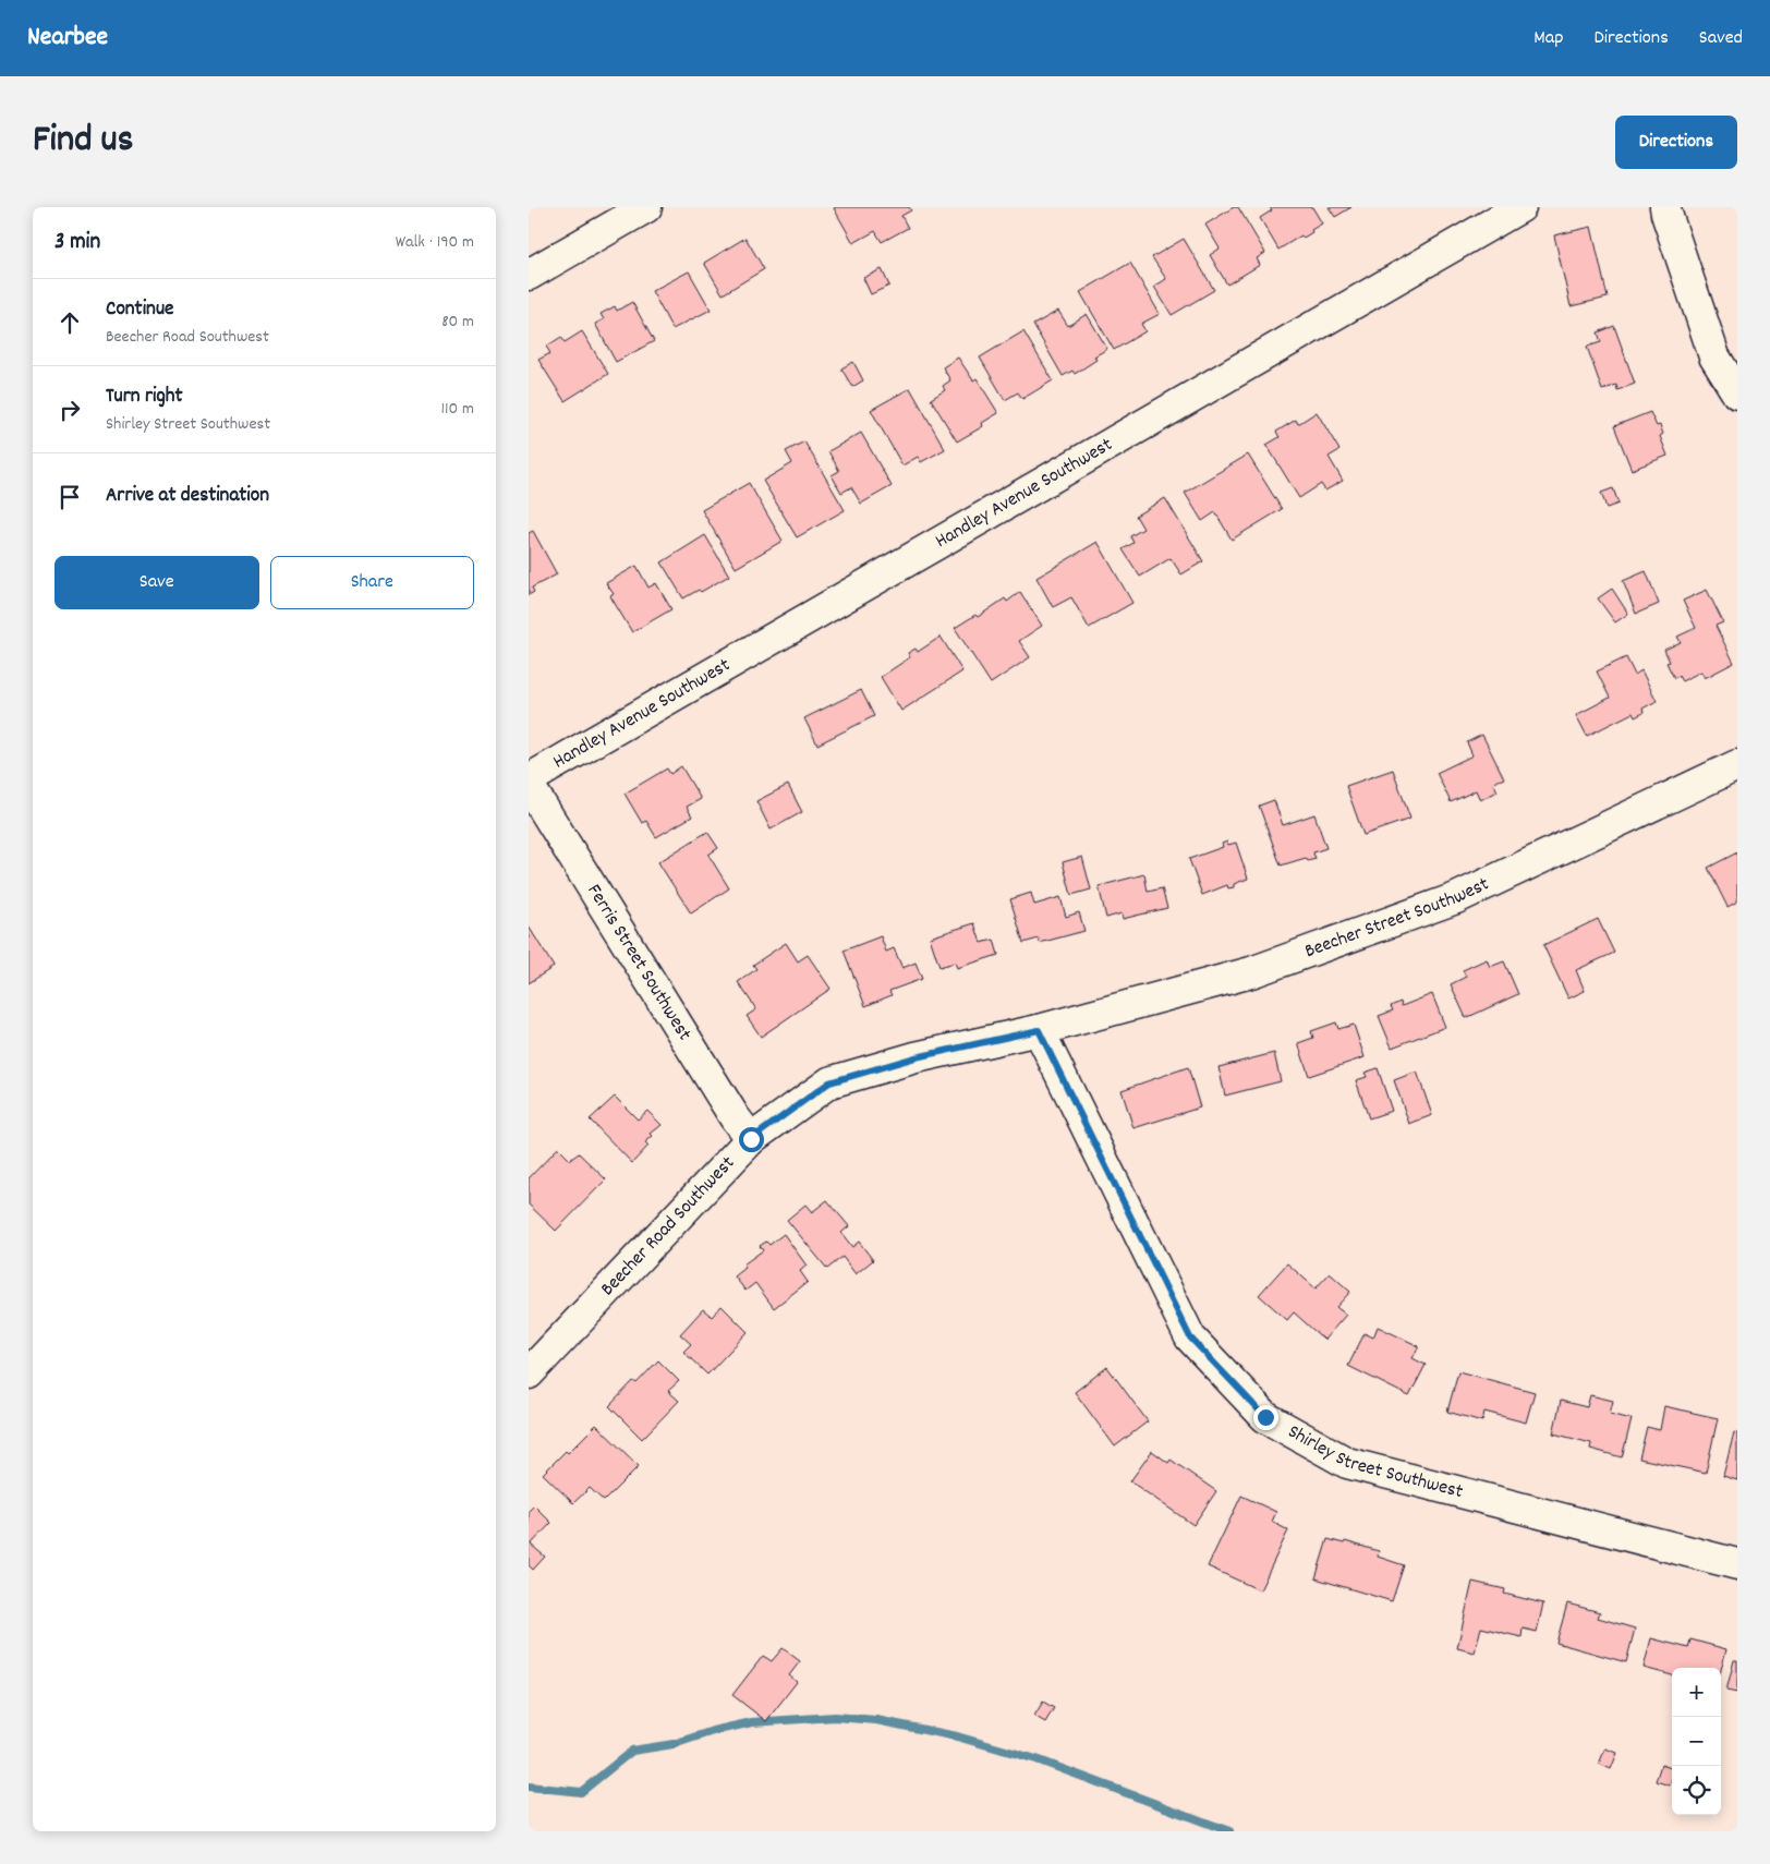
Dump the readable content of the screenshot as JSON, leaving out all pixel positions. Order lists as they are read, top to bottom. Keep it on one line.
{"streets":{"street":["Handley Avenue Southwest","Beecher Street Southwest","Ferris Street Southwest","Beecher Road Southwest","Shirley Street Southwest"]},"crossings":[["Beecher Street Southwest","Beecher Road Southwest"],["Beecher Street Southwest","Shirley Street Southwest"],["Ferris Street Southwest","Beecher Road Southwest"],["Beecher Road Southwest","Shirley Street Southwest"]],"page":{"header":"Nearbee","nav":["Map","Directions","Saved"],"title":"Find us","buttons":["Directions",["Save","Share"]],"heading":["3 min","Walk · 190 m"],"list":[["Continue","Beecher Road Southwest","80 m"],["Turn right","Shirley Street Southwest","110 m"],"Arrive at destination"],"map_buttons":["+","−"]}}
